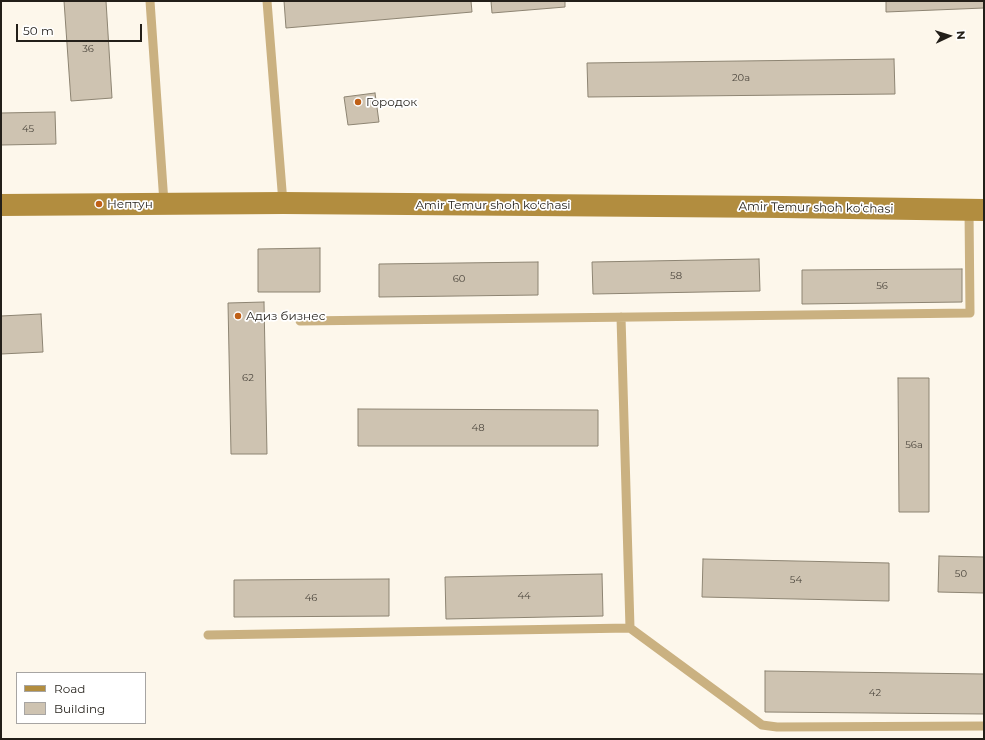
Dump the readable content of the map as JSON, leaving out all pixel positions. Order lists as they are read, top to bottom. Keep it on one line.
{"streets":{"main road":["Amir Temur shoh ko‘chasi"]},"places":["Городок","Нептун","Адиз бизнес"],"house_numbers":["36","20a","45","58","60","56","62","48","56a","50","54","44","46","42"],"legend":["Road","Building"],"scale_bar":"50 m","north":"right"}
